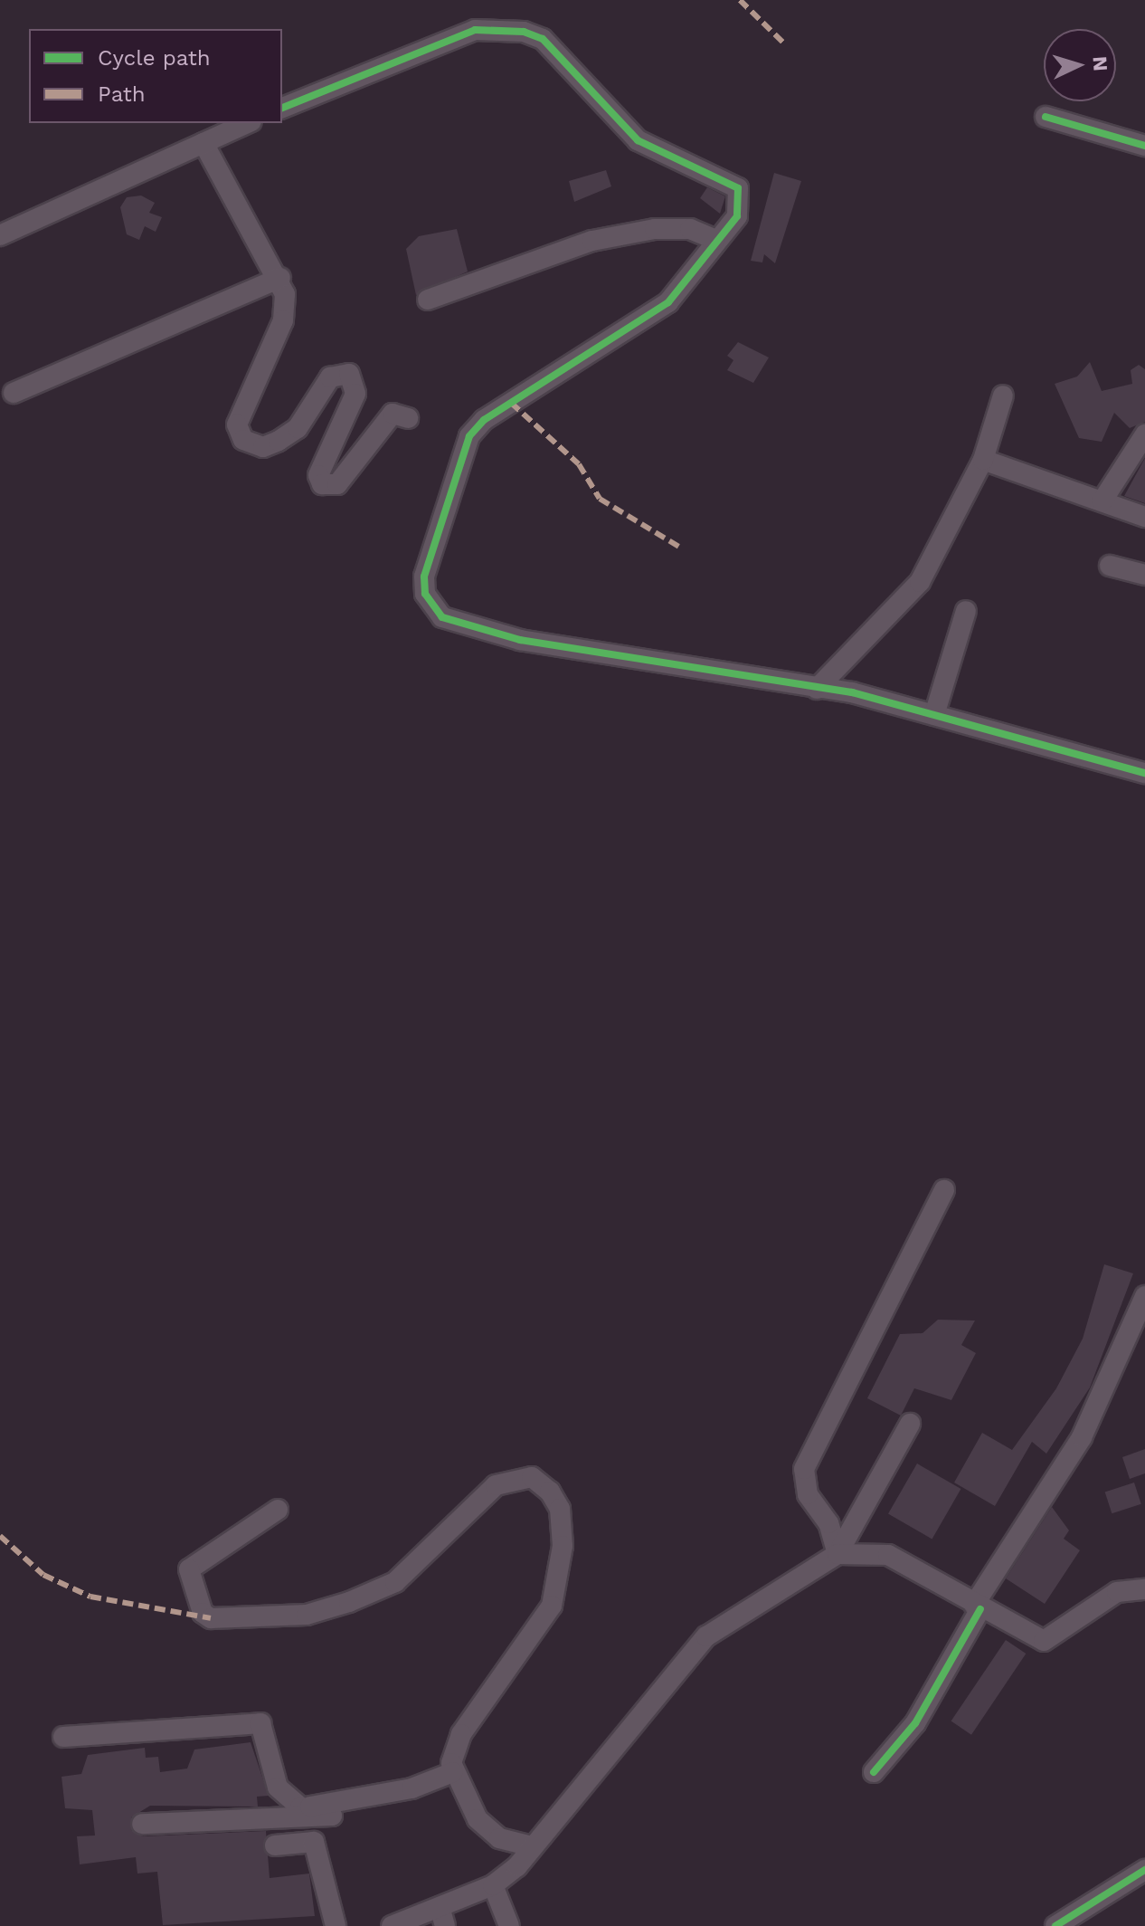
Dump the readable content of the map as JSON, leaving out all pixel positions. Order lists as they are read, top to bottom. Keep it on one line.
{"legend":["Cycle path","Path"],"north":"right"}
